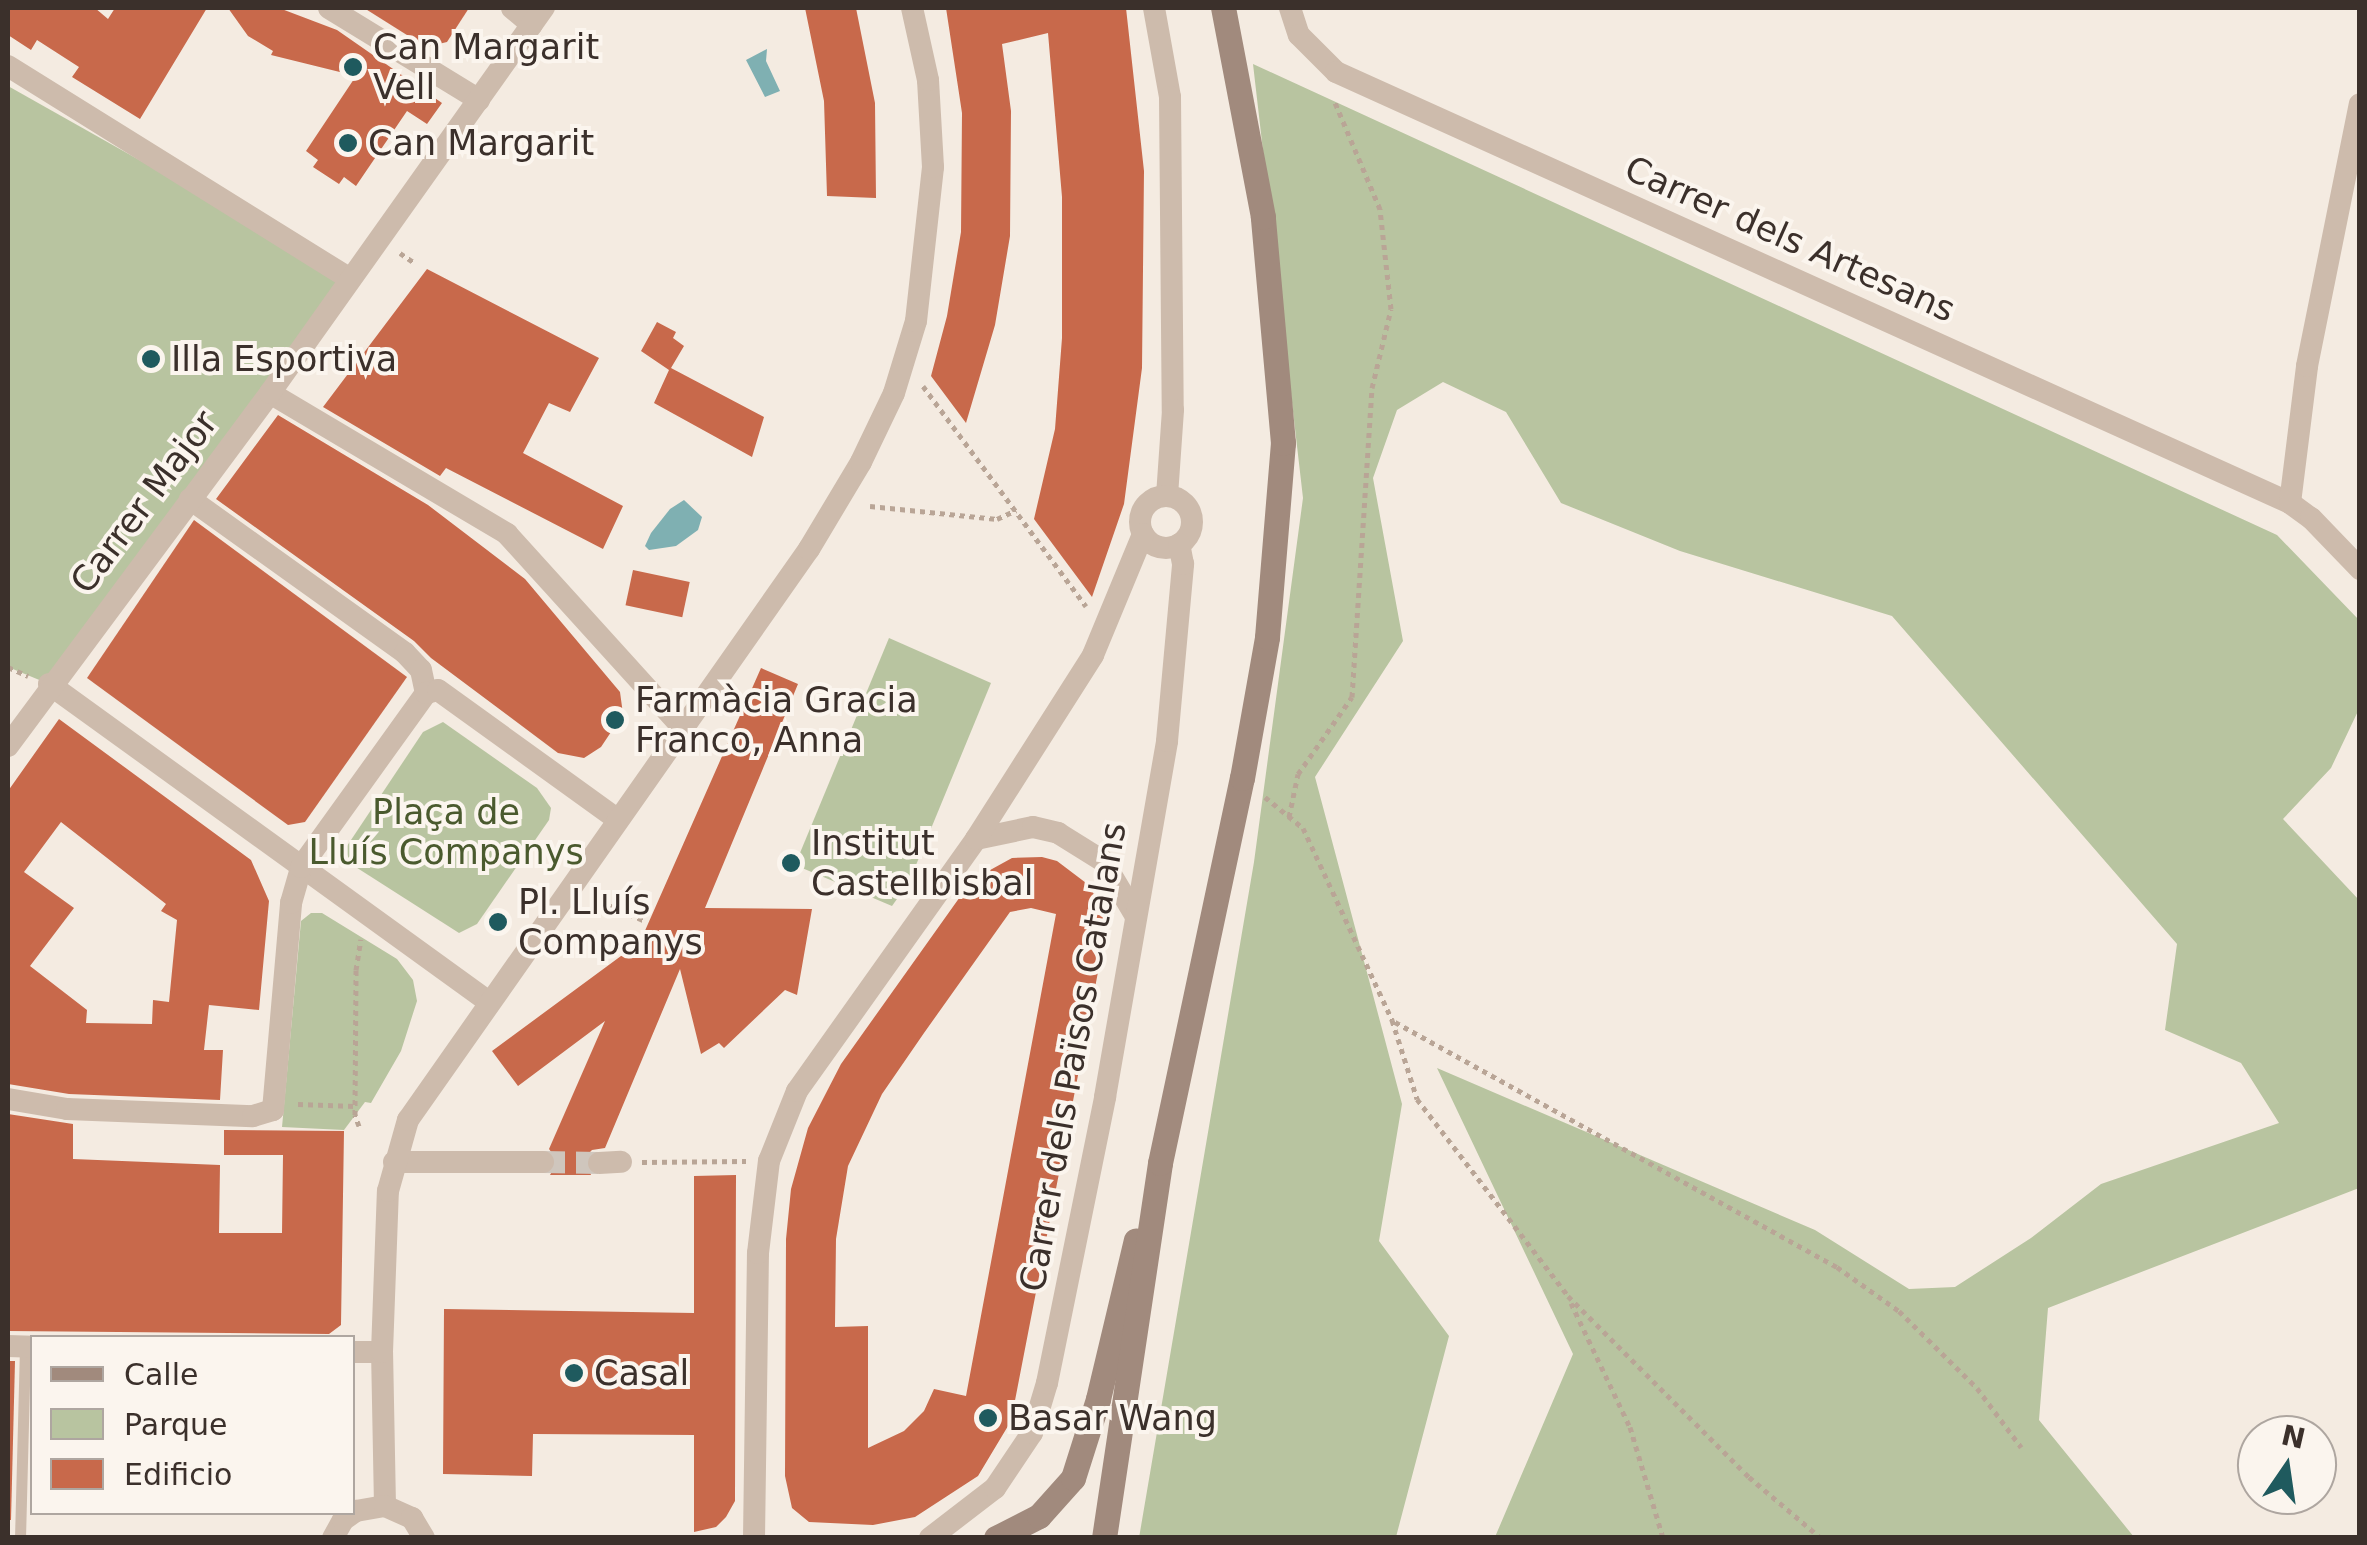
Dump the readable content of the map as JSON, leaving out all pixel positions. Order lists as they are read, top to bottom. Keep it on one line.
{"streets":{"street":["Carrer dels Artesans","Carrer Major","Carrer dels Països Catalans"]},"parks":["Plaça de Lluís Companys"],"places":["Can Margarit Vell","Can Margarit","Illa Esportiva","Farmàcia Gracia Franco, Anna","Institut Castellbisbal","Pl. Lluís Companys","Casal","Basar Wang"],"legend":["Calle","Parque","Edificio"],"north":"top"}
